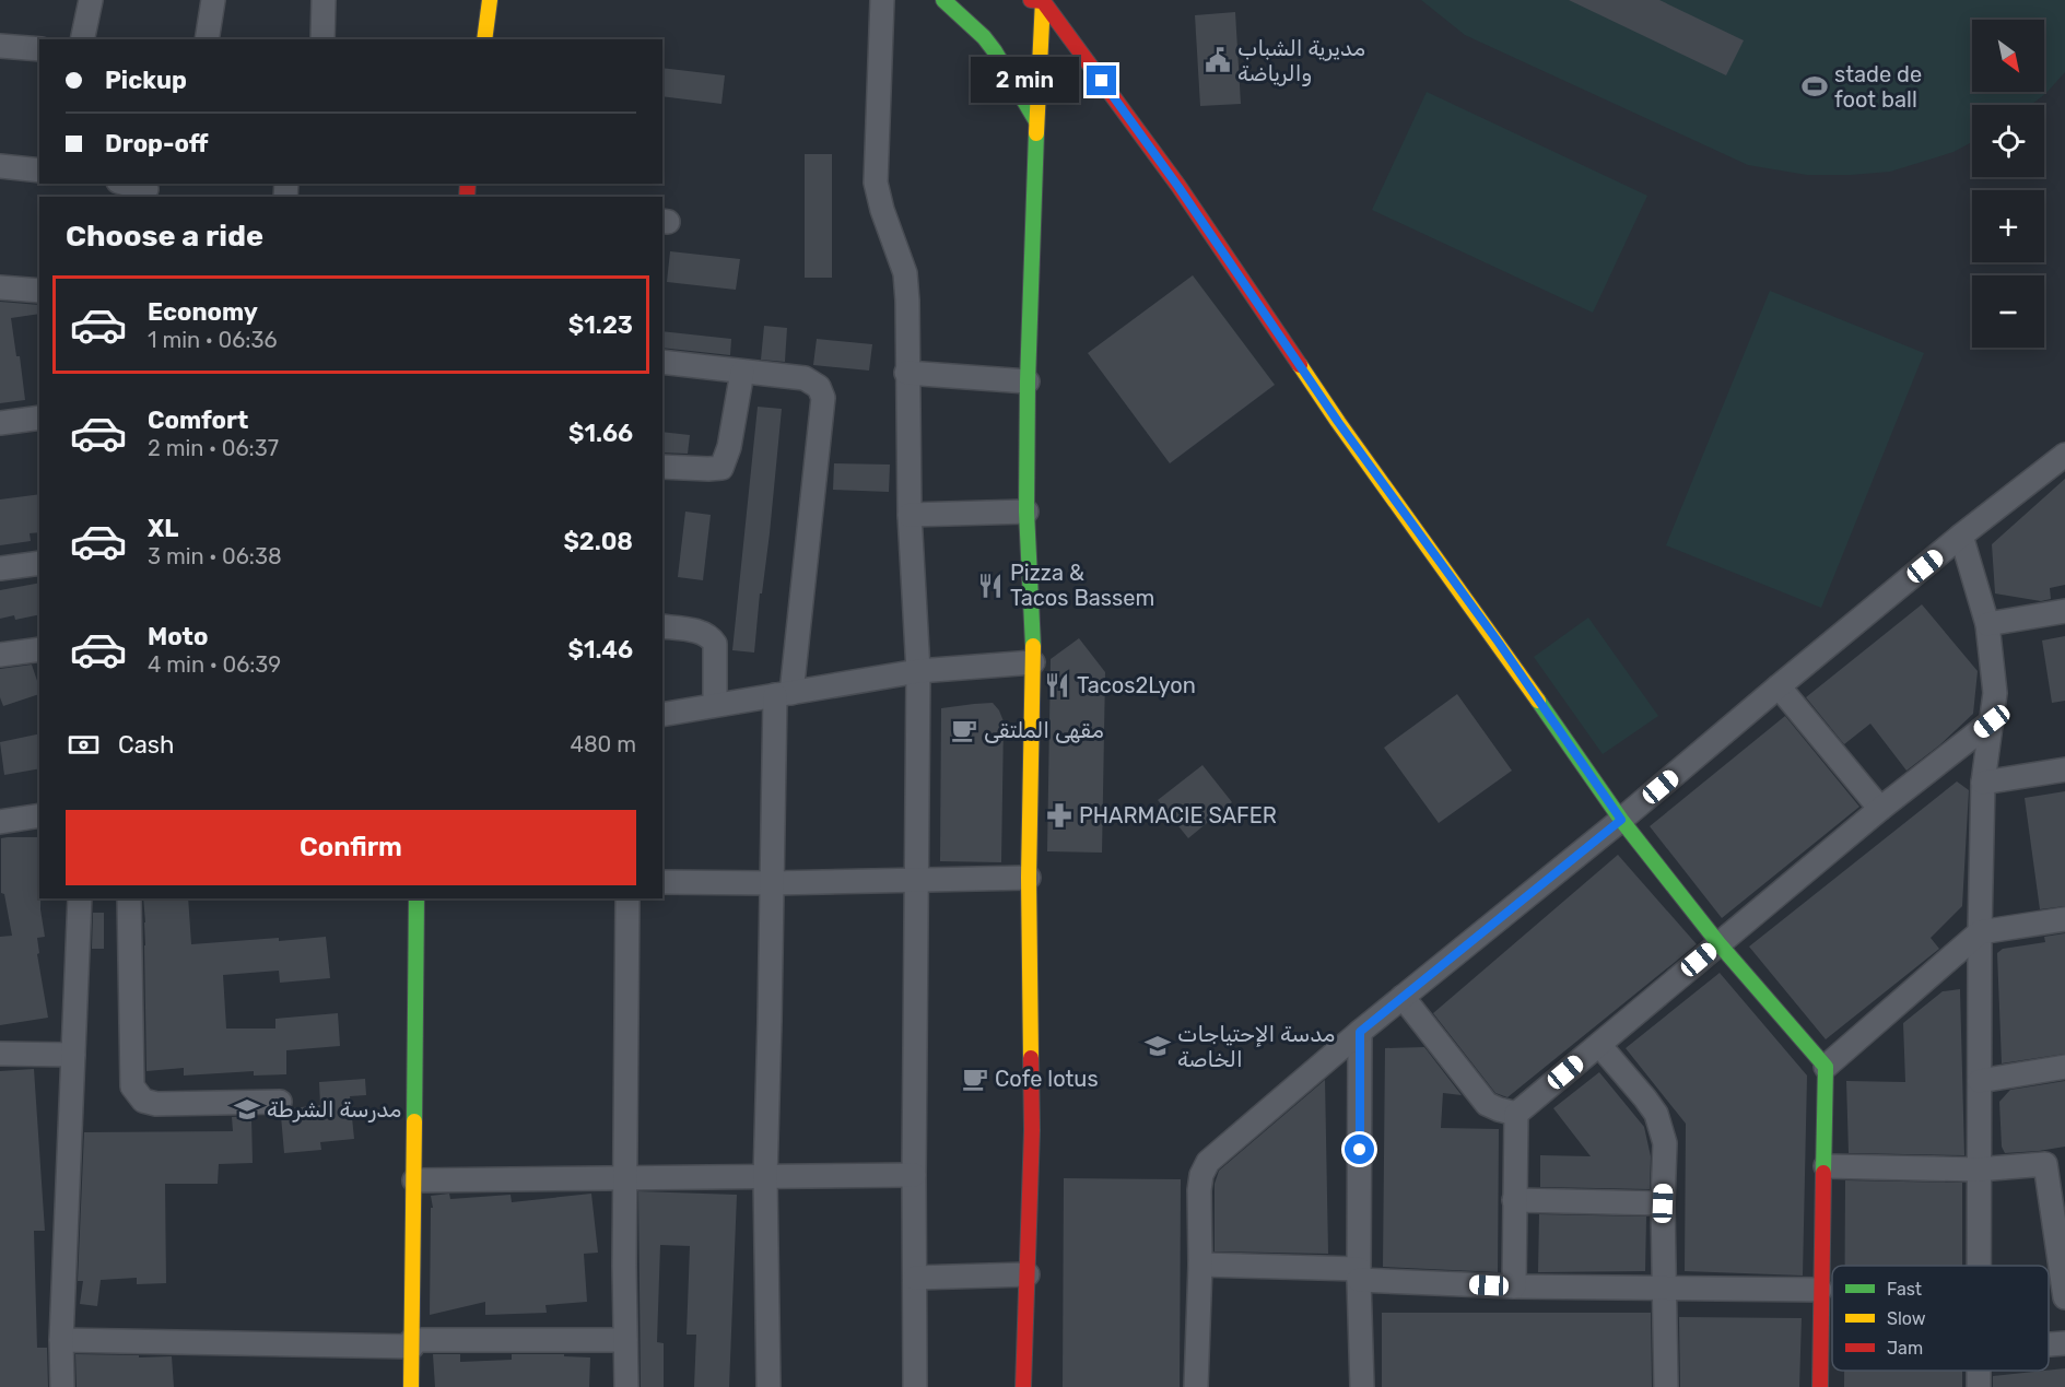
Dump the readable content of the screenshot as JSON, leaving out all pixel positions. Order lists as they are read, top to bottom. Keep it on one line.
{"places":{"public building":["مديرية الشباب والرياضة"],"sports":["stade de foot ball"],"restaurant":["Pizza & Tacos Bassem","Tacos2Lyon"],"cafe":["مقهى الملتقى","Cofe lotus"],"pharmacy":["PHARMACIE SAFER"],"school or university":["مدسة الإحتياجات الخاصة","مدرسة الشرطة"]},"legend":["Fast","Slow","Jam"],"north":"bottom right","page":{"map_buttons":["+","−"],"banner":["Pickup","Drop-off"],"bubble":"2 min","heading":"Choose a ride","list":[{"name":"Economy","note":"1 min · 06:36","value":"$1.23"},{"name":"Comfort","note":"2 min · 06:37","value":"$1.66"},{"name":"XL","note":"3 min · 06:38","value":"$2.08"},{"name":"Moto","note":"4 min · 06:39","value":"$1.46"}],"pay":["Cash","480 m"],"buttons":"Confirm"}}
